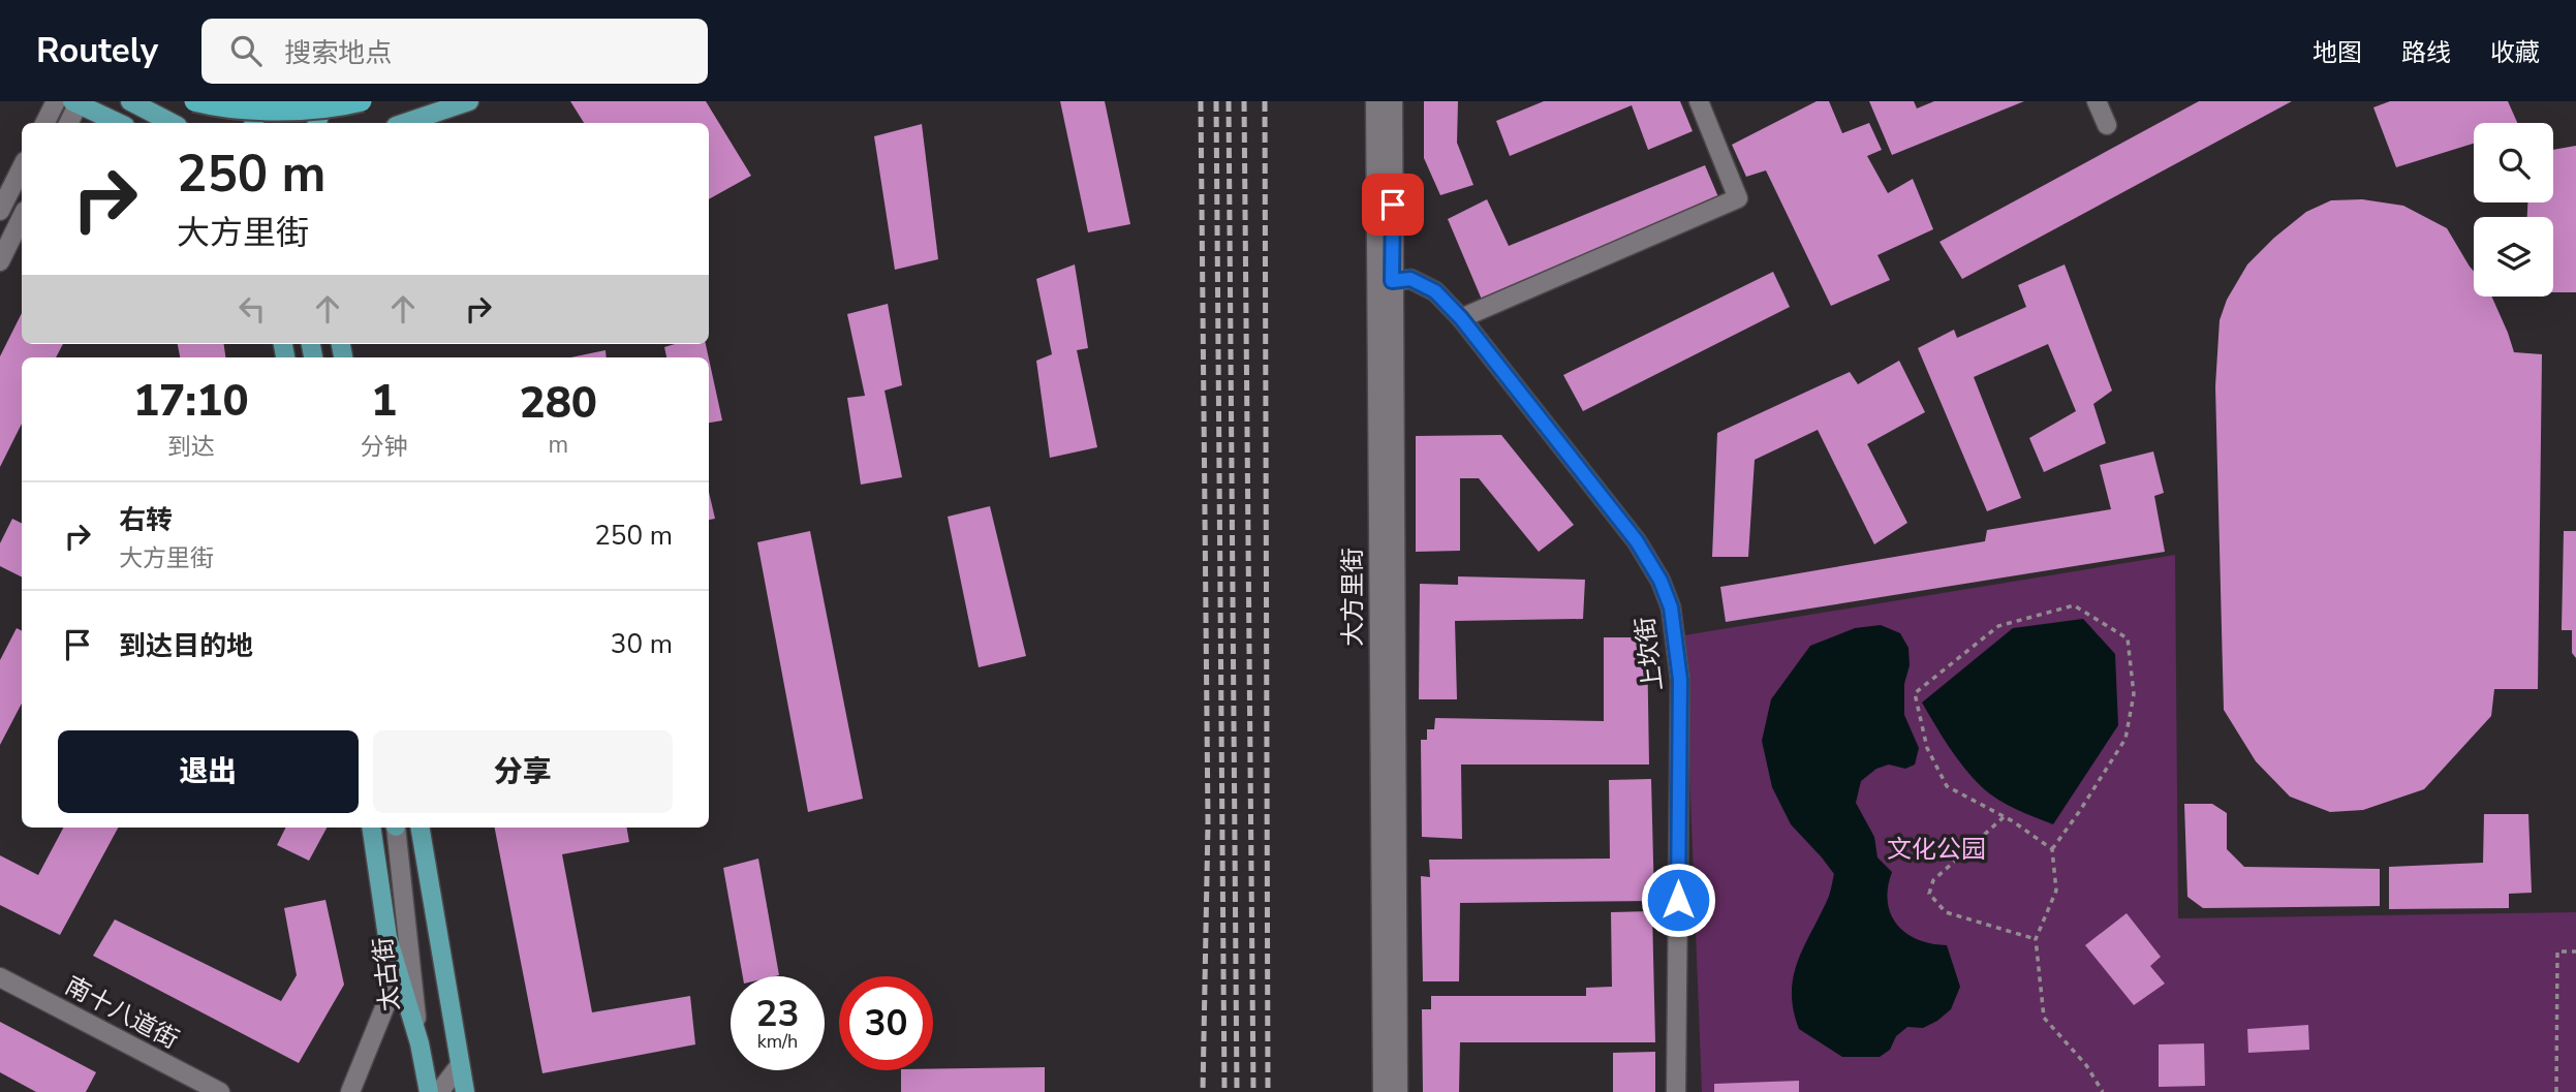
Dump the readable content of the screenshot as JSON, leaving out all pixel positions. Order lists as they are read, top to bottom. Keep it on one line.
{"streets":{"main road":["大方里街","上坎街","太古街","南十八道街"]},"crossings":[["大方里街","上坎街"]],"parks":["文化公园"],"page":{"header":"Routely","search":"搜索地点","nav":["地图","路线","收藏"],"turn":["250 m","大方里街"],"eta":["17:10","到达","1","分钟","280","m"],"list":[{"name":"右转","note":"大方里街","value":"250 m"},{"name":"到达目的地","value":"30 m"}],"buttons":["退出","分享"],"speed":"23 km/h","limit":"30"}}
